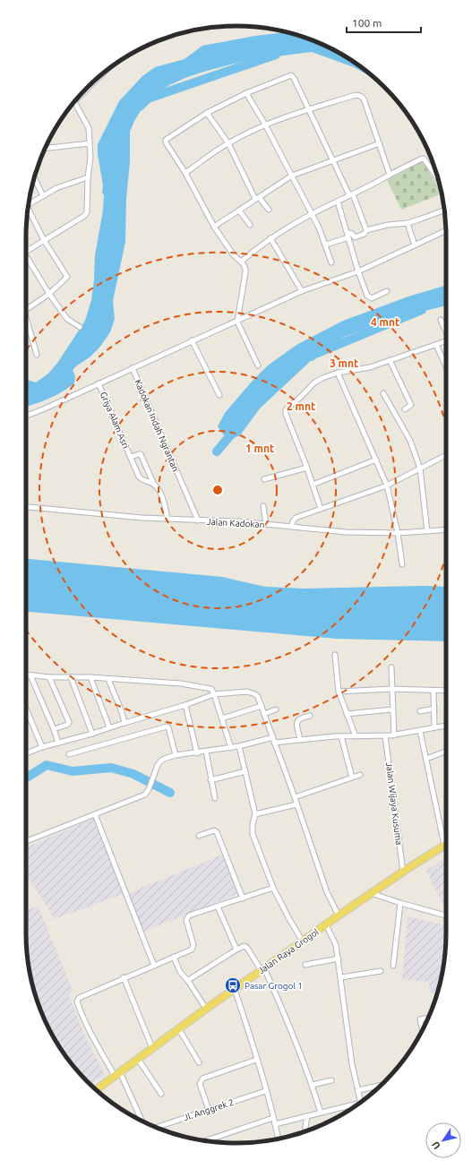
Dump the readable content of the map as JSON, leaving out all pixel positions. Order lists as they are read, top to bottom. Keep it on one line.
{"streets":{"main road":["Jalan Raya Grogol"],"street":["Griya Alam Asri","Kadokan Indah Ngrantan","Jalan Kadokan","Jalan Wijaya Kusuma","Jl. Anggrek 2"]},"crossings":[["Griya Alam Asri","Jalan Kadokan"],["Kadokan Indah Ngrantan","Jalan Kadokan"],["Jalan Wijaya Kusuma","Jalan Raya Grogol"]],"places":{"bus stop":["Pasar Grogol 1"]},"scale_bar":"100 m","north":"bottom left","rings":["4 mnt","3 mnt","2 mnt","1 mnt"]}
